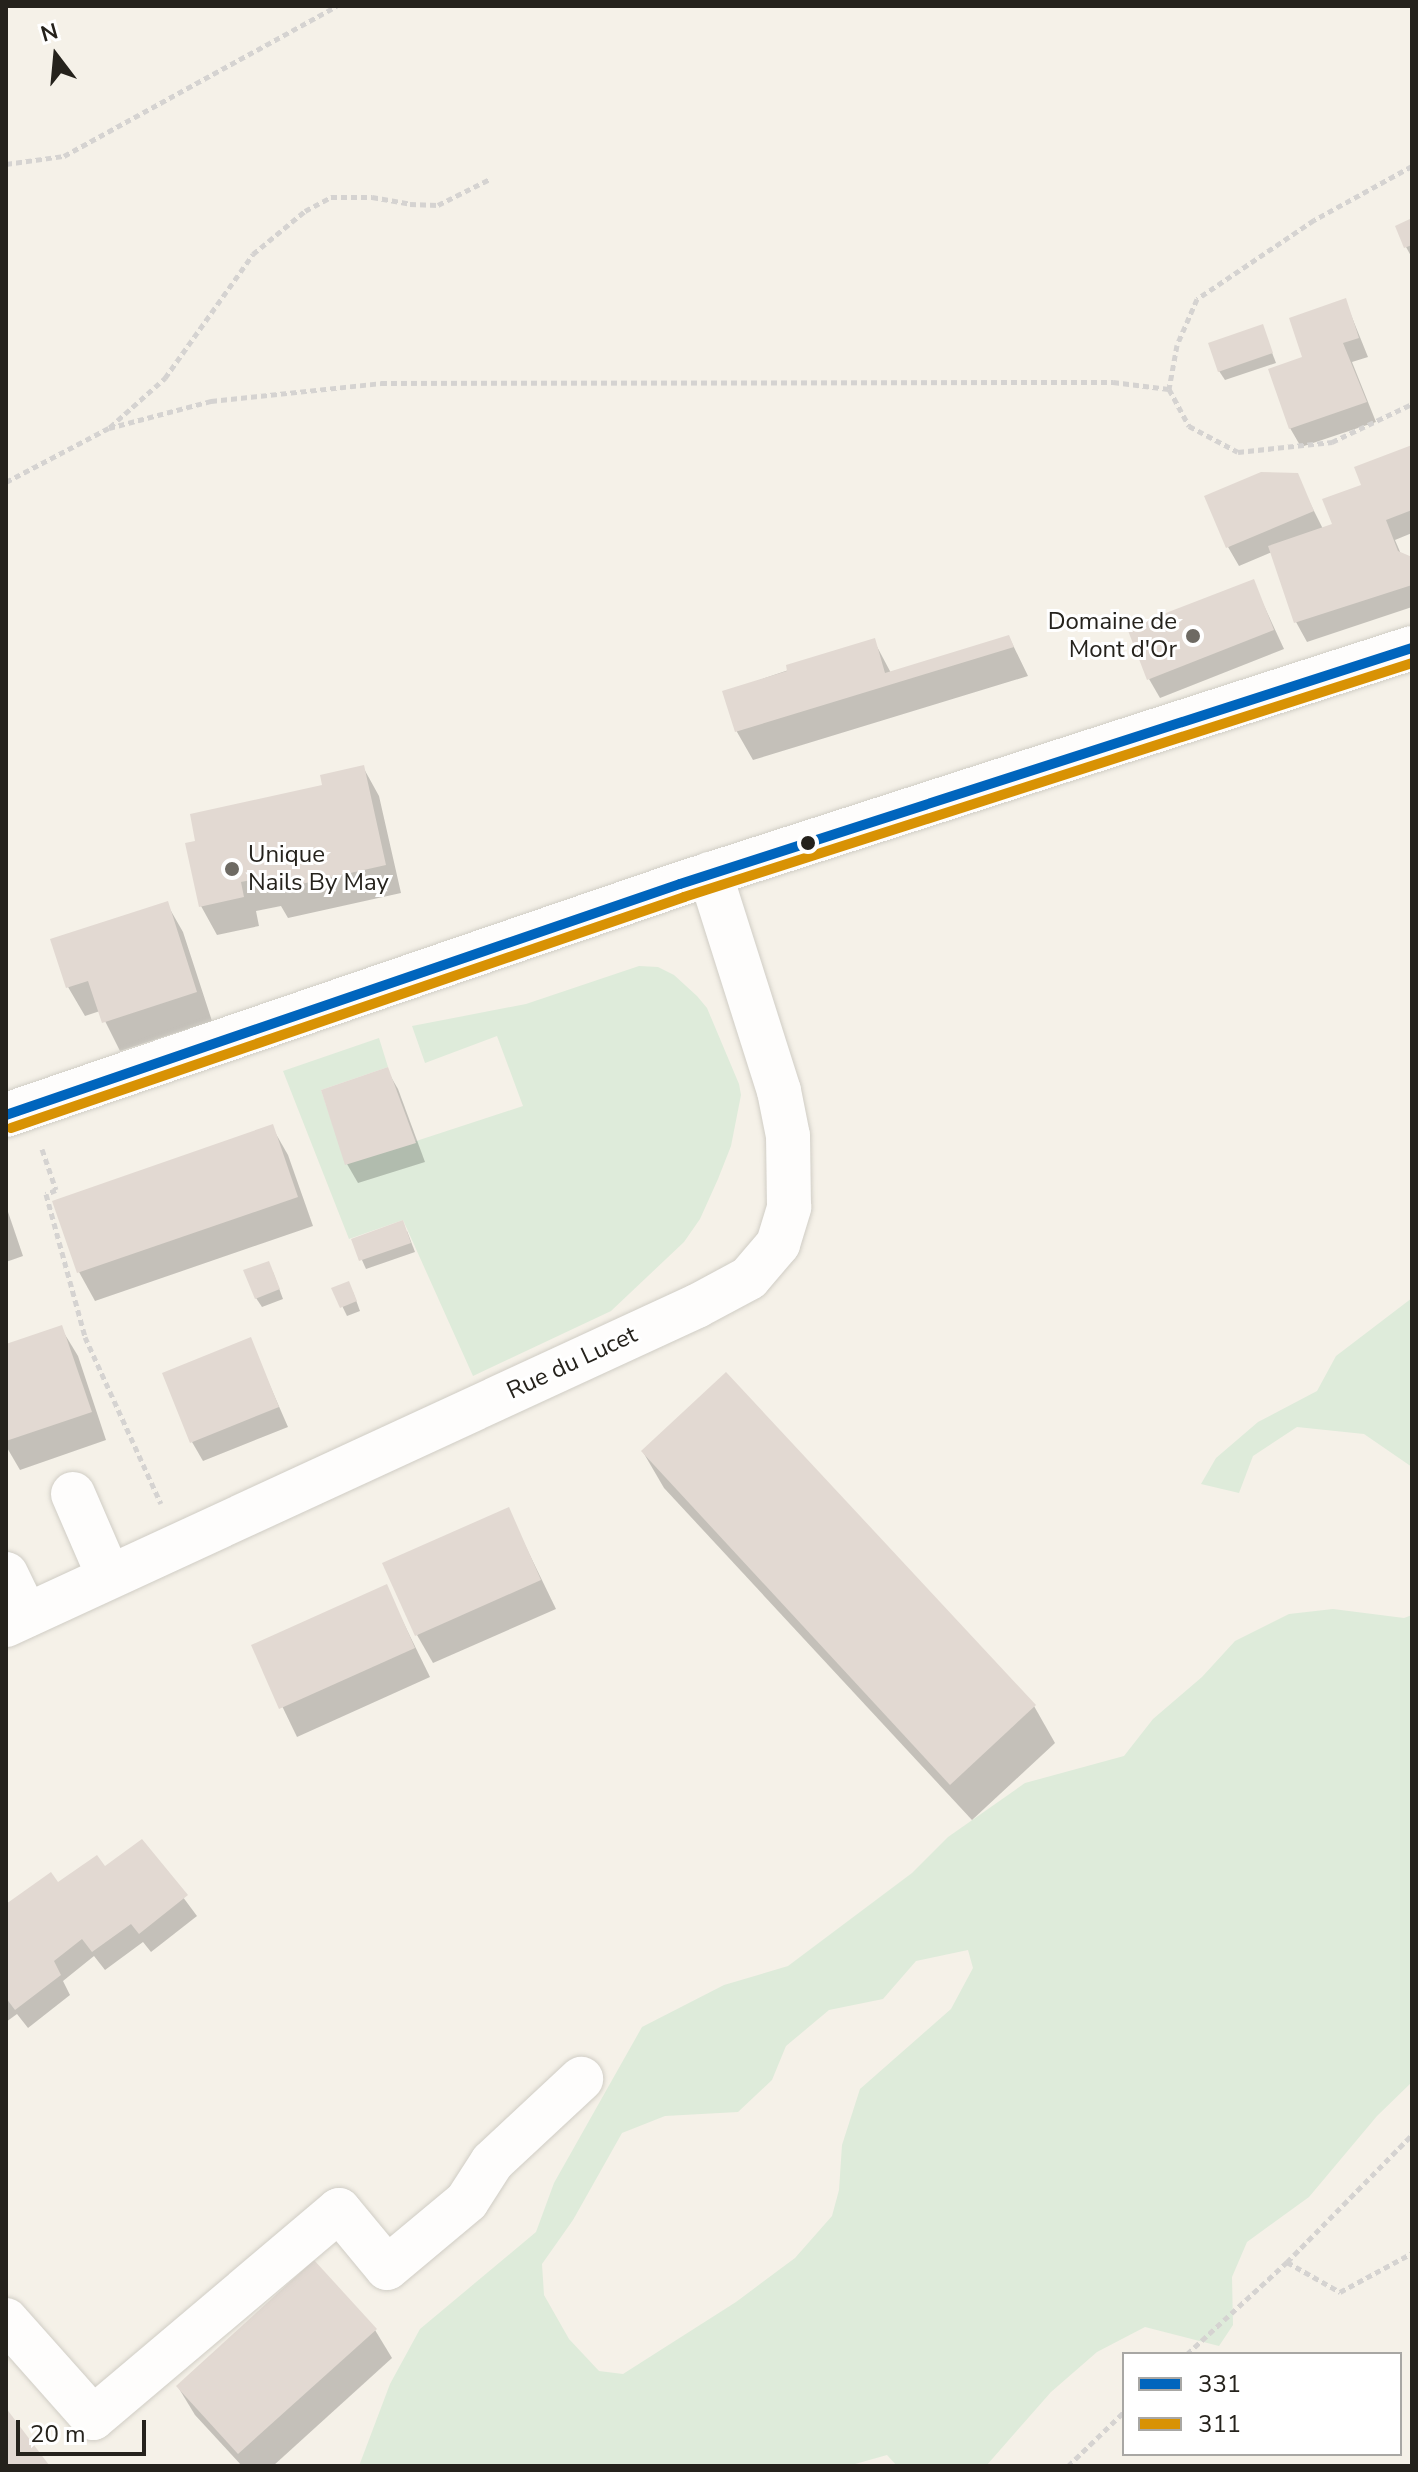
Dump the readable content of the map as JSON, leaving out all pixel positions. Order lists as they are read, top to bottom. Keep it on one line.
{"streets":{"main road":["Rue du Lucet"]},"places":["Domaine de Mont d'Or","Unique Nails By May"],"lines":["transit line 331","transit line 311"],"legend":["331","311"],"scale_bar":"20 m","north":"top"}
